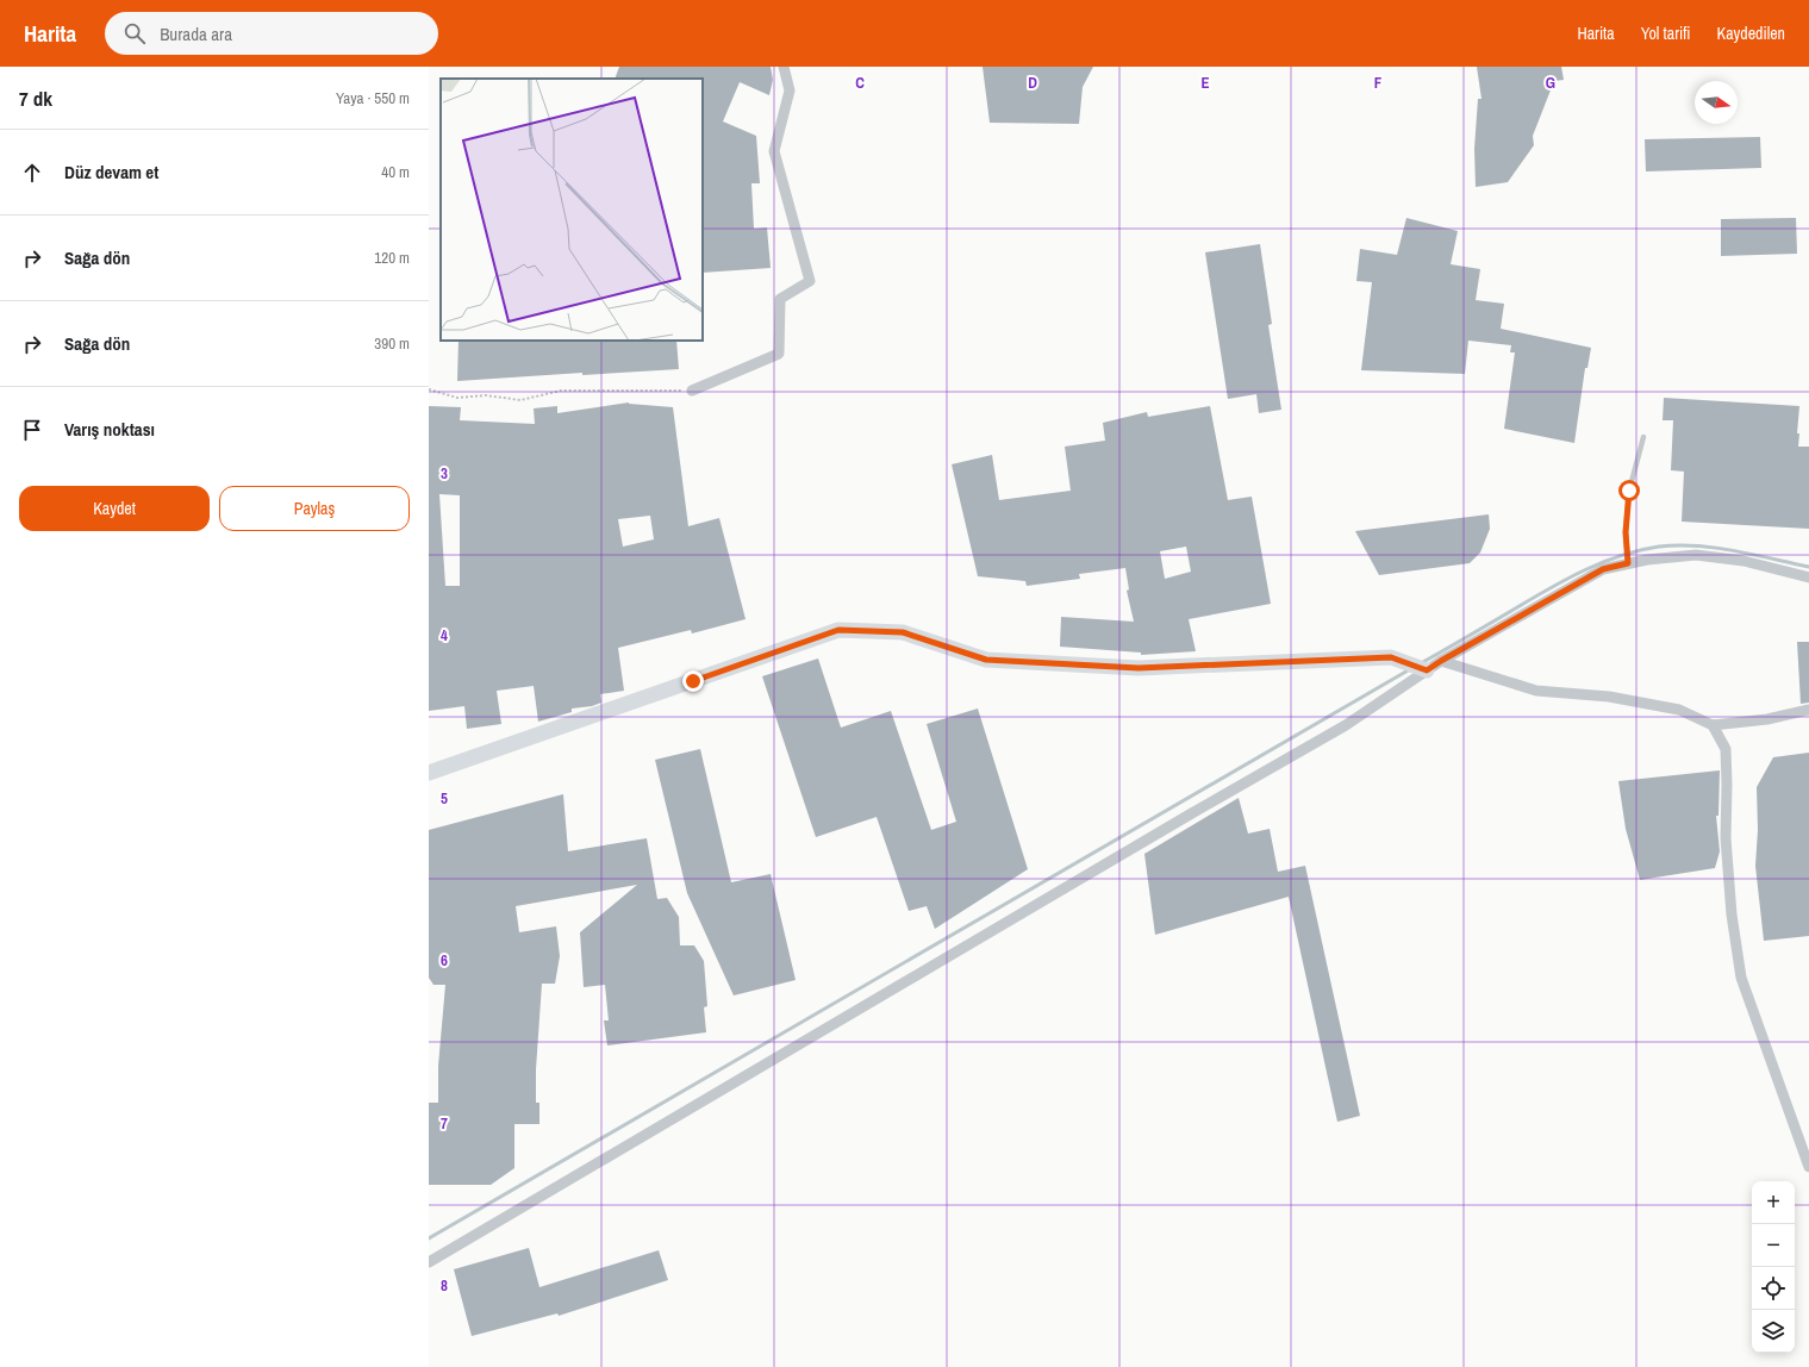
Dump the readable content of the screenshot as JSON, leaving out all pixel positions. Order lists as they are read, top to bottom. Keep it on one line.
{"north":"right","page":{"header":"Harita","search":"Burada ara","nav":["Harita","Yol tarifi","Kaydedilen"],"heading":["7 dk","Yaya · 550 m"],"list":[["Düz devam et","40 m"],["Sağa dön","120 m"],["Sağa dön","390 m"],"Varış noktası"],"buttons":["Kaydet","Paylaş"],"map_buttons":["+","−"]},"grid":{"columns":["C","D","E","F","G"],"rows":["3","4","5","6","7","8"]}}
